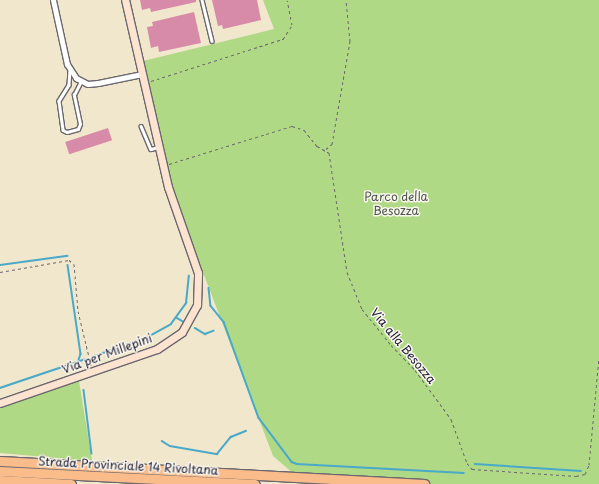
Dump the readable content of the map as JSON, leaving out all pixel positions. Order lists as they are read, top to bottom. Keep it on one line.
{"streets":{"highway":["Strada Provinciale 14 Rivoltana"],"street":["Via per Millepini"],"path":["Via alla Besozza"]},"crossings":[["Via alla Besozza","Via per Millepini"]],"parks":["Parco della Besozza"]}
